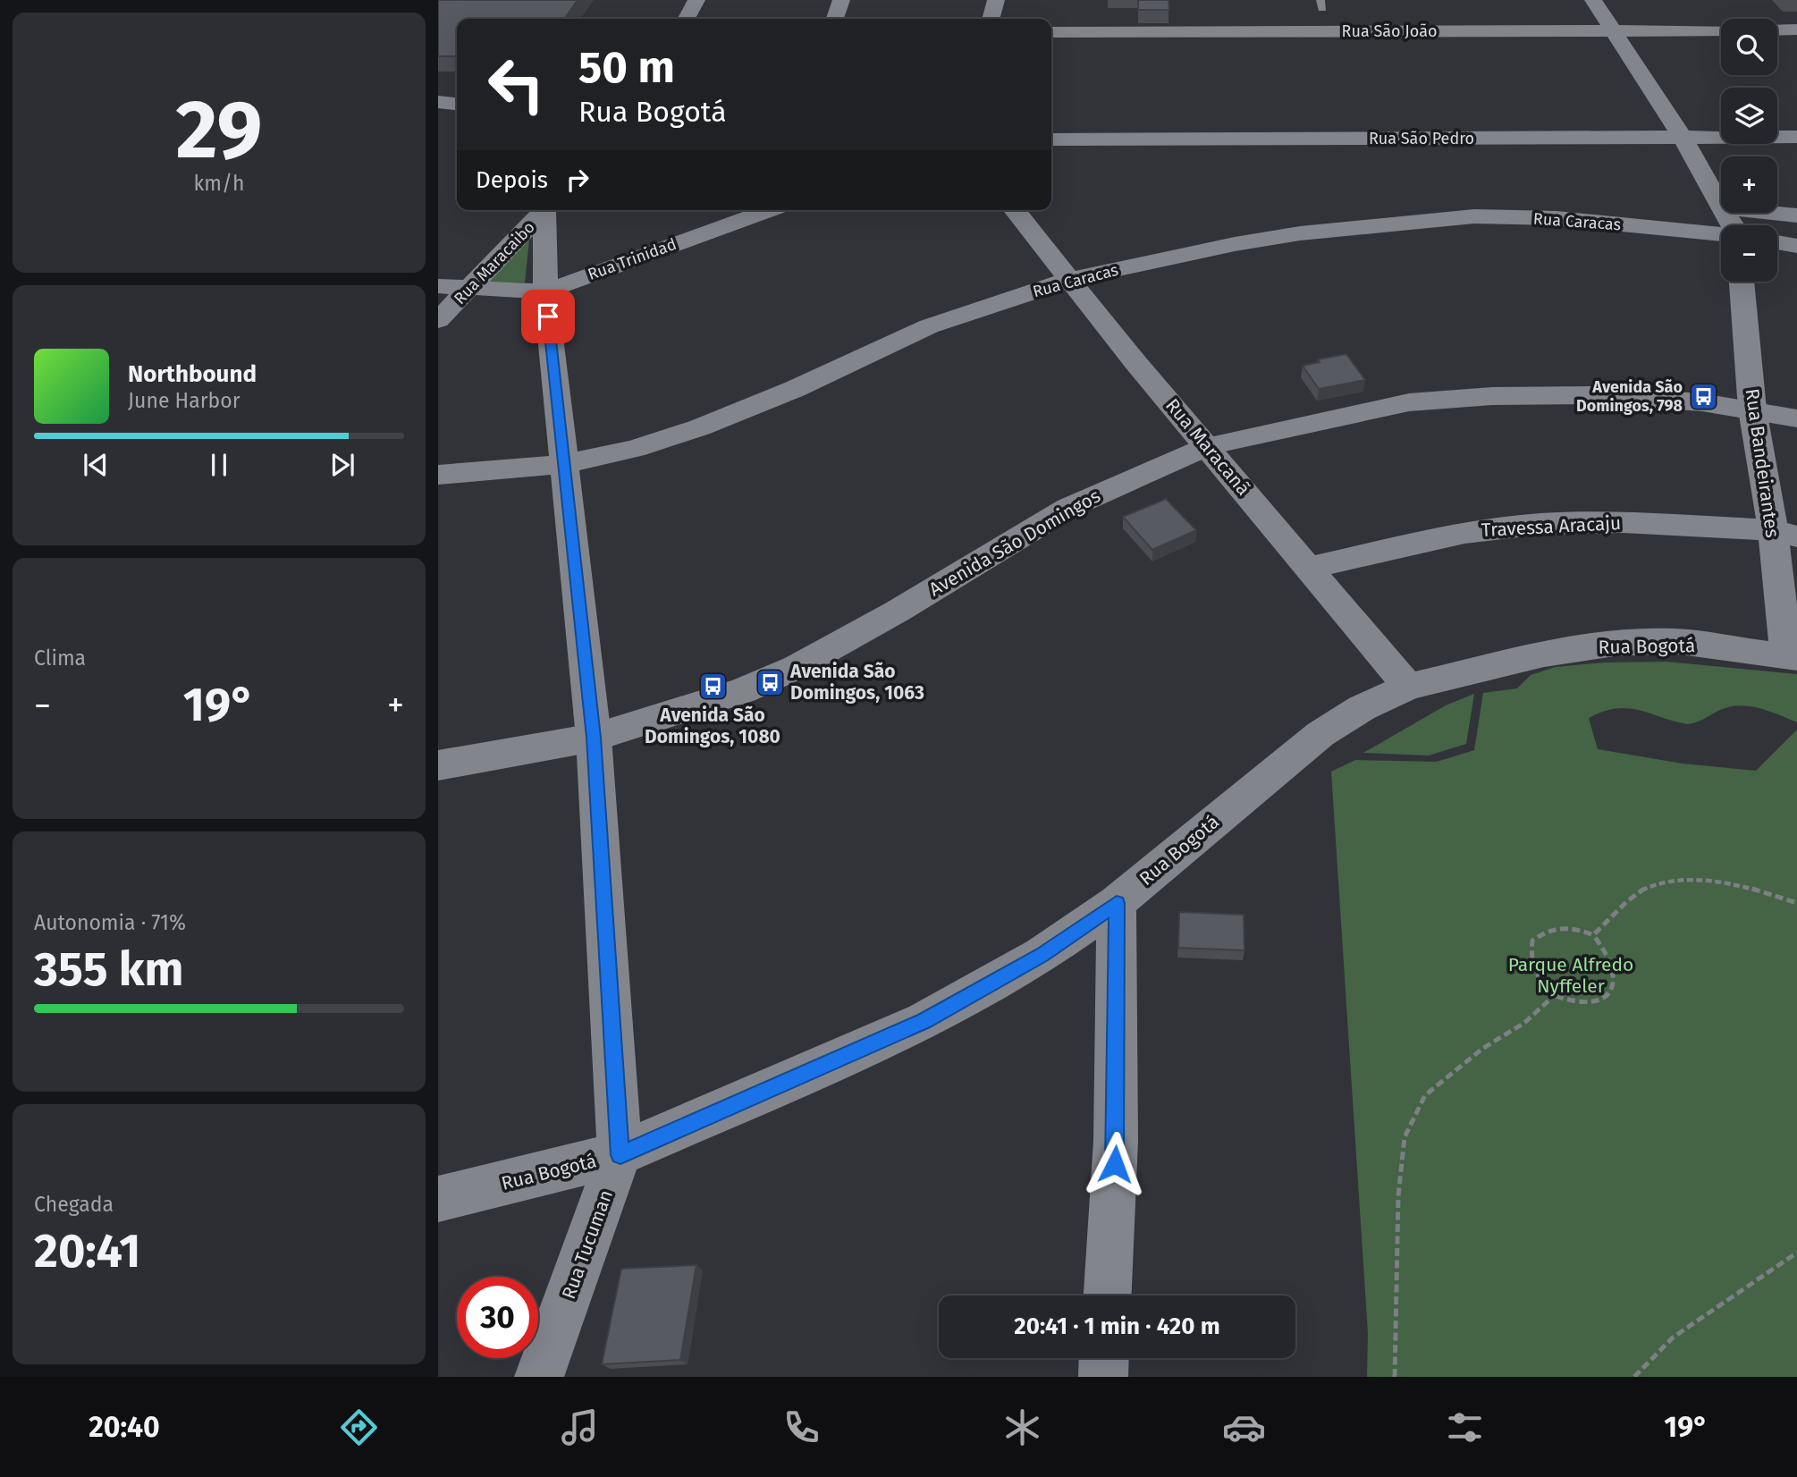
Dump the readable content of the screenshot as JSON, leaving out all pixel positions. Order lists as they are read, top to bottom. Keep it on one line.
{"streets":{"street":["Rua São João","Rua São Pedro","Rua Caracas","Rua Trinidad","Rua Maracaibo","Rua Maracanã","Rua Bandeirantes","Travessa Aracaju","Avenida São Domingos","Rua Bogotá","Rua Tucuman"]},"crossings":[["Rua Caracas","Rua Maracanã"],["Rua Caracas","Rua Tucuman"],["Rua Trinidad","Rua Maracaibo"],["Rua Trinidad","Rua Tucuman"],["Rua Maracanã","Travessa Aracaju"],["Rua Maracanã","Avenida São Domingos"],["Rua Maracanã","Rua Bogotá"],["Rua Bandeirantes","Travessa Aracaju"],["Rua Bandeirantes","Avenida São Domingos"],["Rua Bandeirantes","Rua Bogotá"],["Avenida São Domingos","Rua Tucuman"],["Rua Bogotá","Rua Tucuman"]],"parks":["Parque Alfredo Nyffeler"],"places":{"bus stop":["Avenida São Domingos, 798","Avenida São Domingos, 1063","Avenida São Domingos, 1080"]},"page":{"tile":[["29","km/h"],"Clima",["Autonomia · 71%","355 km"],["Chegada","20:41"]],"map_buttons":["+","−"],"turn":["50 m","Rua Bogotá"],"then":"Depois","song":["Northbound","June Harbor"],"heat":["−","19°","+"],"limit":"30","trip":"20:41 · 1 min · 420 m","tabs":["20:40","19°"]}}
